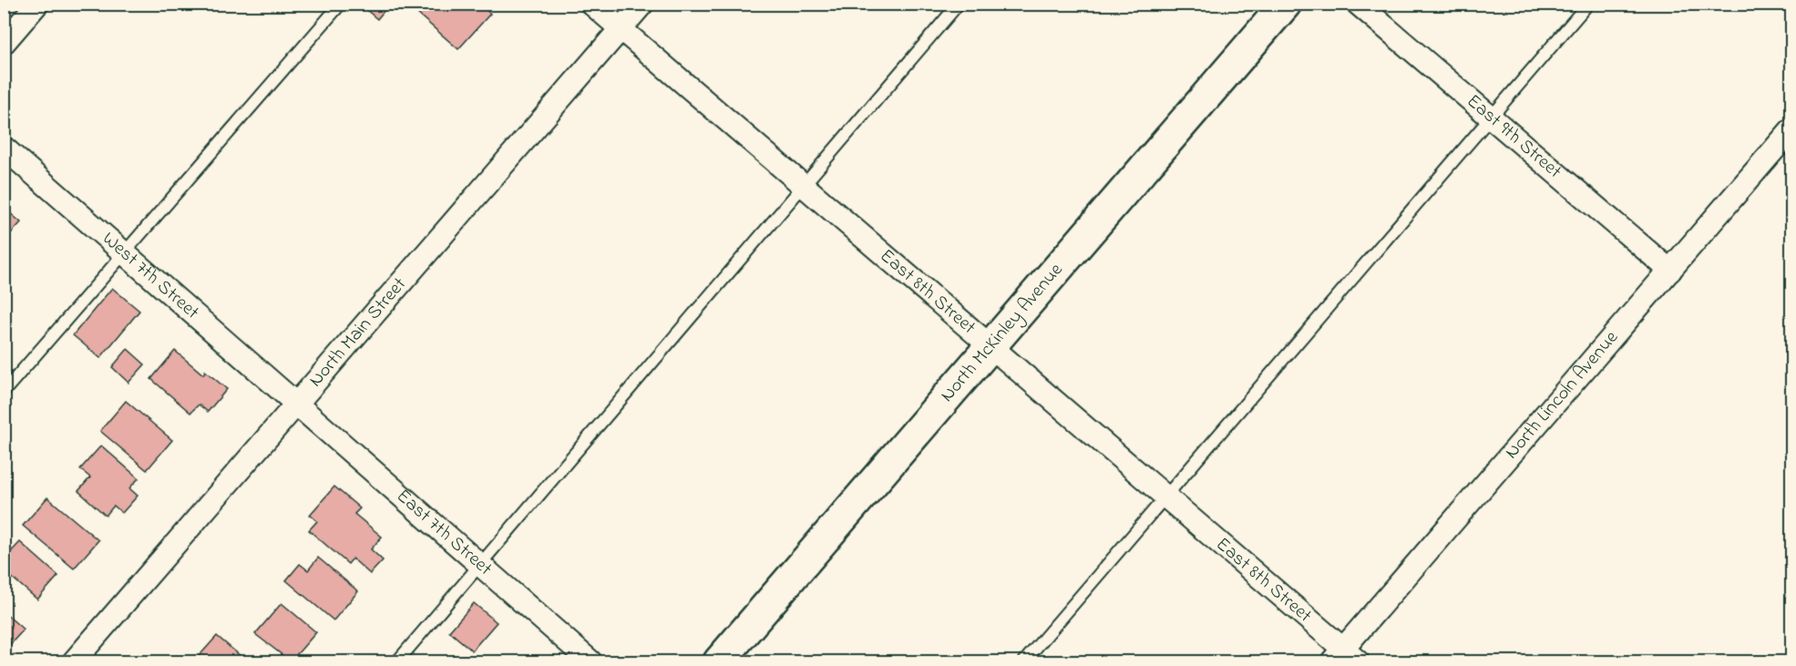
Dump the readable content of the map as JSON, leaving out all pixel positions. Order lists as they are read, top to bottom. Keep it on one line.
{"streets":{"main road":["North McKinley Avenue"],"street":["East 9th Street","West 7th Street","East 8th Street","North Main Street","North Lincoln Avenue","East 7th Street"]},"crossings":[["East 9th Street","North Lincoln Avenue"],["West 7th Street","North Main Street"],["West 7th Street","East 7th Street"],["East 8th Street","North Main Street"],["East 8th Street","North McKinley Avenue"],["East 8th Street","North Lincoln Avenue"],["North Main Street","East 7th Street"]]}
